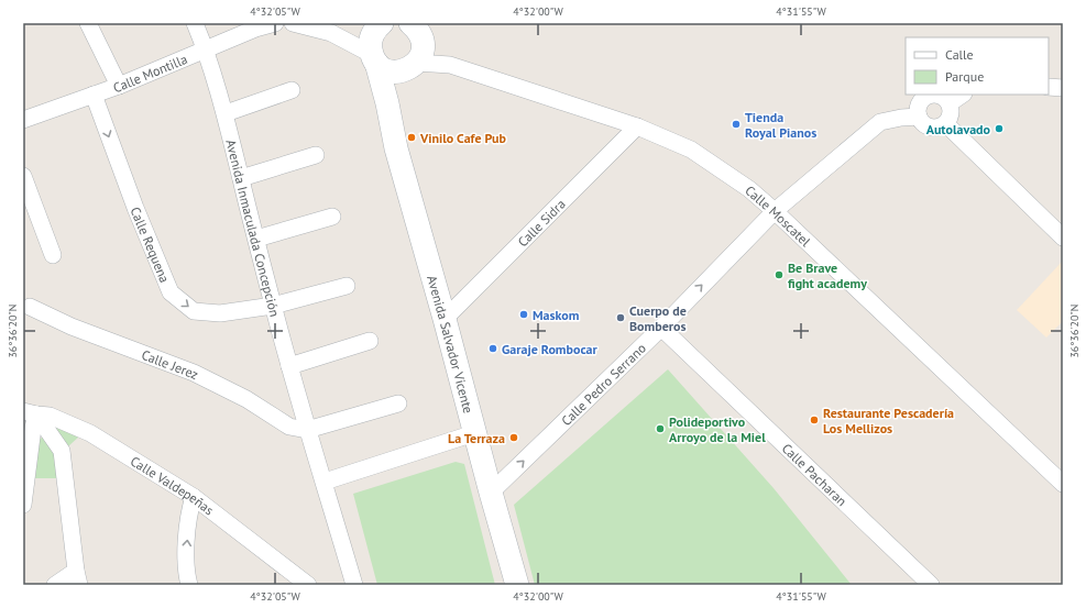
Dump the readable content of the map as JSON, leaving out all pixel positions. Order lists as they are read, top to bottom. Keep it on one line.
{"streets":{"street":["Calle Montilla","Calle Moscatel","Calle Sidra","Avenida Inmaculada Concepción","Calle Requena","Avenida Salvador Vicente","Calle Jerez","Calle Pedro Serrano","Calle Pacharan","Calle Valdepeñas"]},"crossings":[["Calle Montilla","Avenida Inmaculada Concepción"],["Calle Montilla","Calle Requena"],["Calle Moscatel","Calle Sidra"],["Calle Moscatel","Avenida Salvador Vicente"],["Calle Moscatel","Calle Pedro Serrano"],["Calle Sidra","Avenida Salvador Vicente"],["Avenida Inmaculada Concepción","Calle Requena"],["Avenida Inmaculada Concepción","Calle Jerez"],["Avenida Salvador Vicente","Calle Pedro Serrano"],["Calle Pedro Serrano","Calle Pacharan"]],"one_way":["Calle Requena","Calle Pedro Serrano"],"places":["Tienda Royal Pianos","Autolavado","Vinilo Cafe Pub","Be Brave fight academy","Maskom","Cuerpo de Bomberos","Garaje Rombocar","Restaurante Pescadería Los Mellizos","Polideportivo Arroyo de la Miel","La Terraza"],"legend":["Calle","Parque"],"coordinates":["4°32'05\"W","4°32'00\"W","4°31'55\"W","36°36'20\"N"]}
